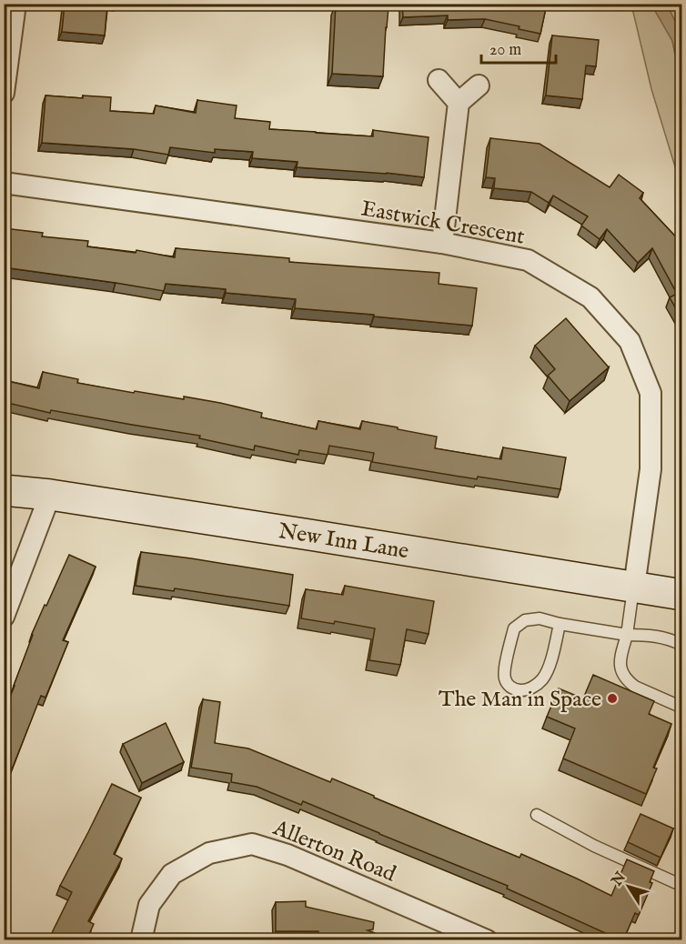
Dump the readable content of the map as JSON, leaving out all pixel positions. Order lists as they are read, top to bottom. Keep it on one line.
{"streets":{"street":["Eastwick Crescent","New Inn Lane","Allerton Road"]},"crossings":[["Eastwick Crescent","New Inn Lane"]],"places":["The Man in Space"],"scale_bar":"20 m","north":"top left"}
